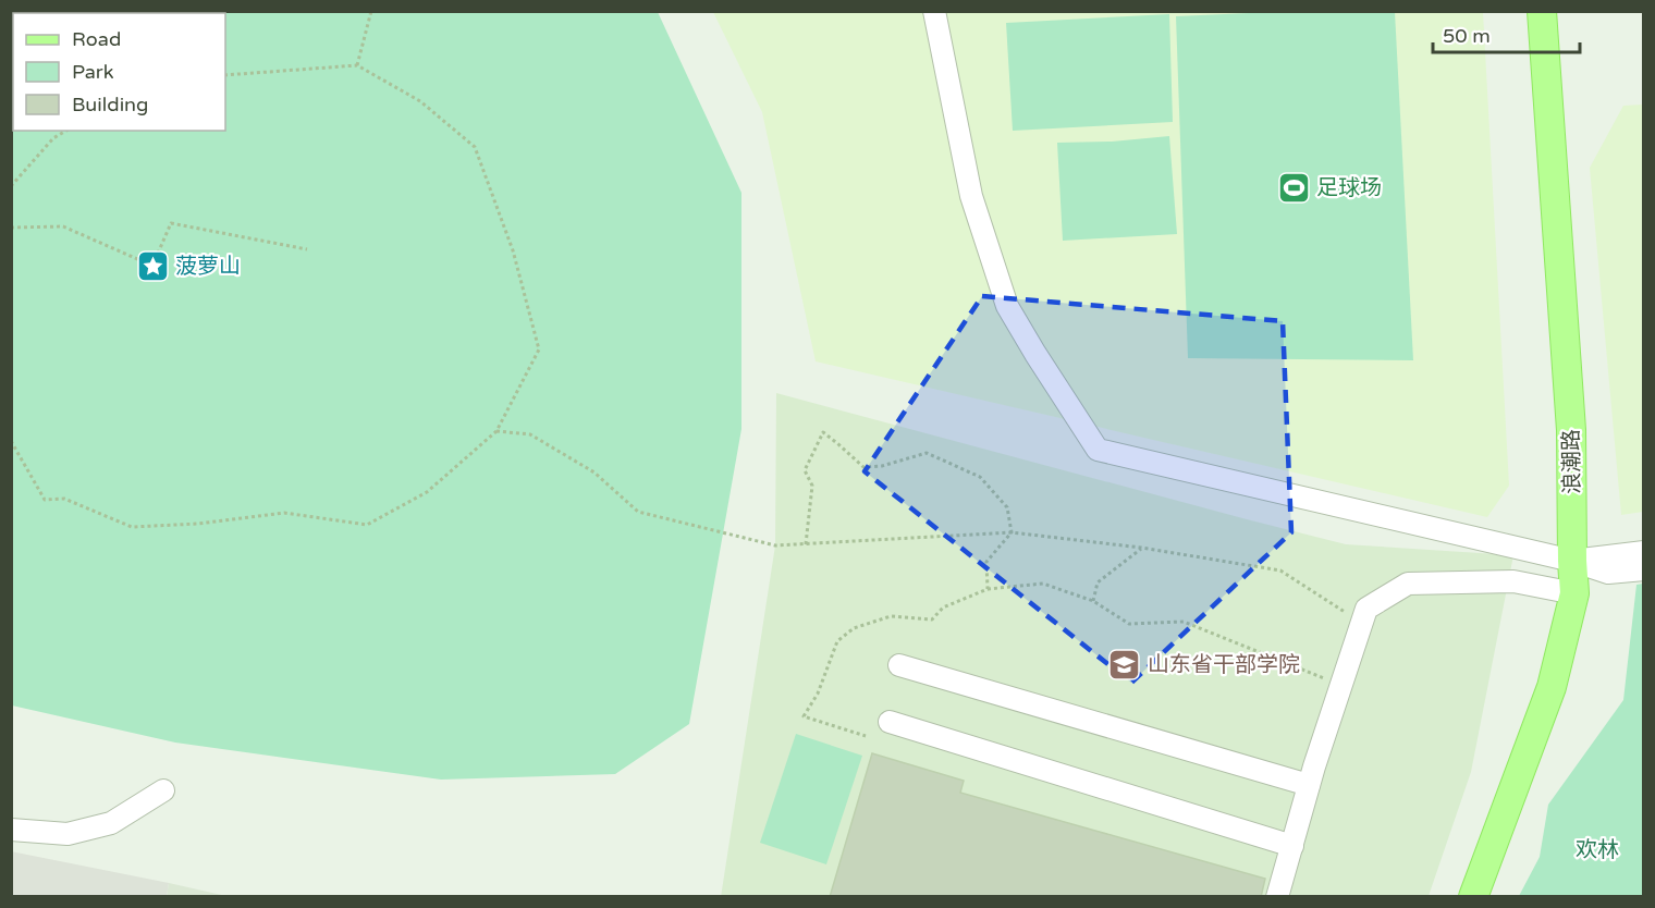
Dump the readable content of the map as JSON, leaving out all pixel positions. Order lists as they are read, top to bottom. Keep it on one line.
{"streets":{"main road":["浪潮路"]},"parks":["欢林"],"places":{"sports":["足球场"],"place":["菠萝山"],"school or university":["山东省干部学院"]},"legend":["Road","Park","Building"],"scale_bar":"50 m"}
